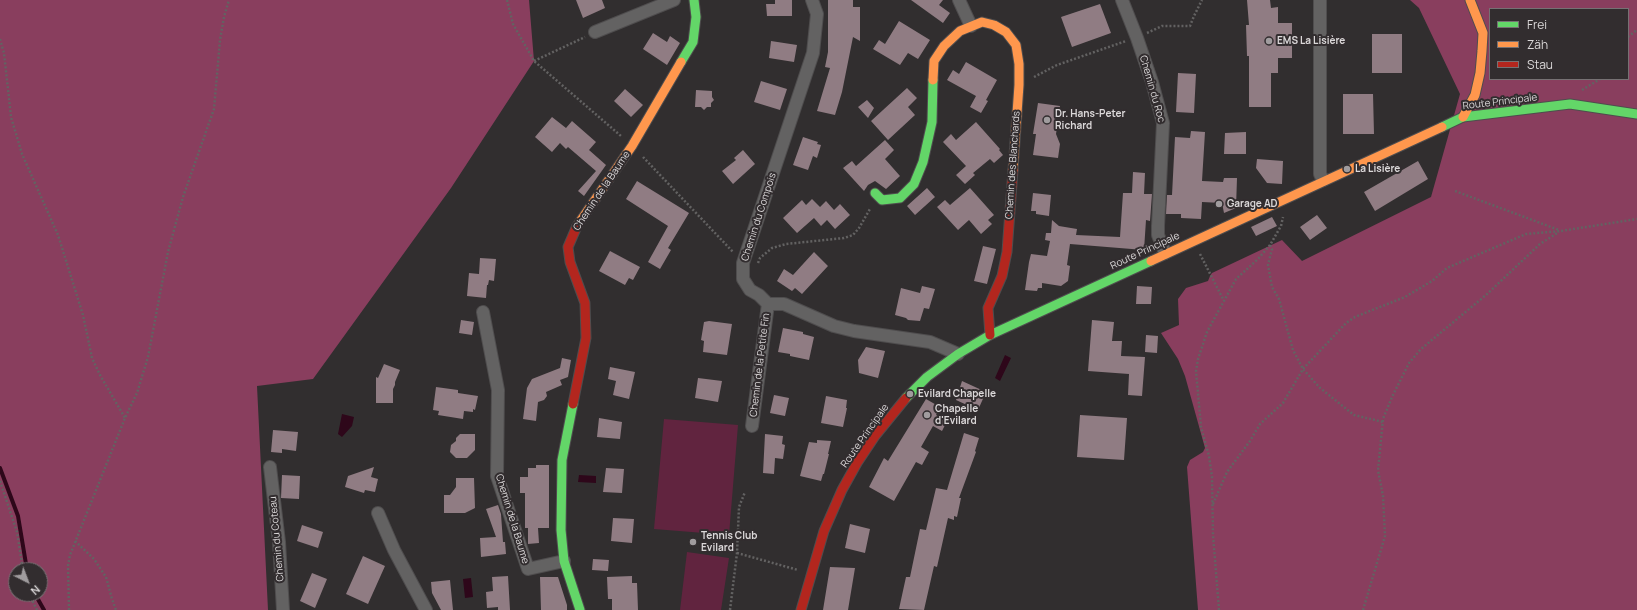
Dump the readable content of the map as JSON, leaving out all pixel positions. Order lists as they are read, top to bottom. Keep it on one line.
{"streets":{"street":["Chemin du Roc","Route Principale","Chemin des Blanchards","Chemin de la Baume","Chemin du Compois","Chemin de la Petite Fin","Chemin du Coteau"]},"crossings":[["Chemin du Roc","Route Principale"],["Route Principale","Chemin des Blanchards"],["Chemin du Compois","Chemin de la Petite Fin"]],"places":["EMS La Lisière","Dr. Hans-Peter Richard","La Lisière","Garage AD","Evilard Chapelle","Chapelle d'Evilard","Tennis Club Evilard"],"legend":["Frei","Zäh","Stau"],"north":"bottom right"}
